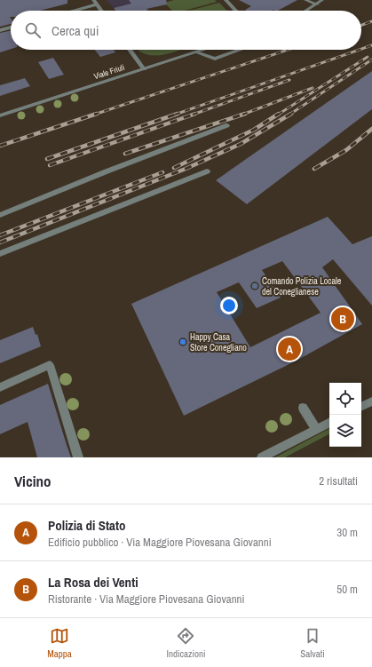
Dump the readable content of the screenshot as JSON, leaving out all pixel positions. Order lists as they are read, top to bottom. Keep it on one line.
{"streets":{"street":["Viale Friuli"]},"places":["Comando Polizia Locale del Coneglianese","Happy Casa Store Conegliano"],"page":{"search":"Cerca qui","pins":["B","A"],"heading":["Vicino","2 risultati"],"list":[{"mark":"A","name":"Polizia di Stato","note":"Edificio pubblico · Via Maggiore Piovesana Giovanni","value":"30 m"},{"mark":"B","name":"La Rosa dei Venti","note":"Ristorante · Via Maggiore Piovesana Giovanni","value":"50 m"}],"nav":["Mappa","Indicazioni","Salvati"]}}
